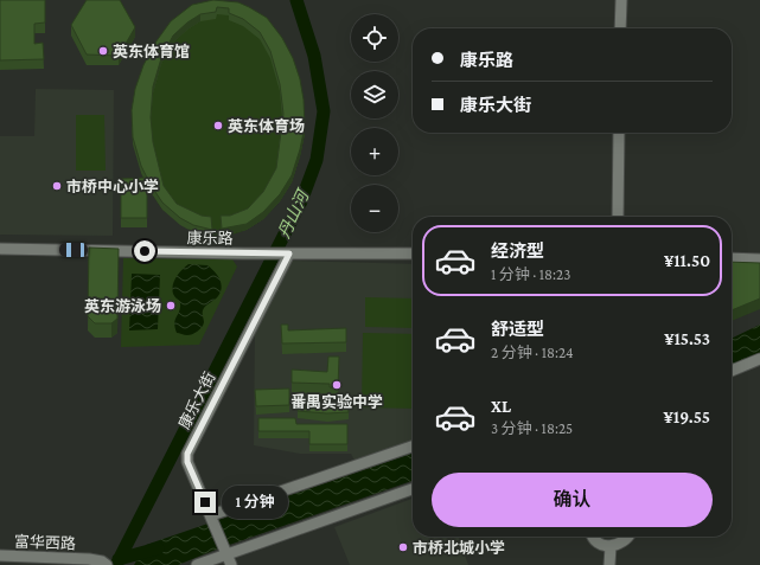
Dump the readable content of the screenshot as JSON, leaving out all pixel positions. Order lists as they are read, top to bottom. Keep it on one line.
{"streets":{"street":["康乐路","康乐大街","富华西路"]},"crossings":[["康乐路","康乐大街"]],"water":["丹山河"],"places":["英东体育馆","英东体育场","市桥中心小学","英东游泳场","番禺实验中学","市桥北城小学"],"page":{"map_buttons":["+","−"],"banner":["康乐路","康乐大街"],"list":[{"name":"经济型","note":"1 分钟 · 18:23","value":"¥11.50"},{"name":"舒适型","note":"2 分钟 · 18:24","value":"¥15.53"},{"name":"XL","note":"3 分钟 · 18:25","value":"¥19.55"}],"buttons":"确认","bubble":"1 分钟"}}
